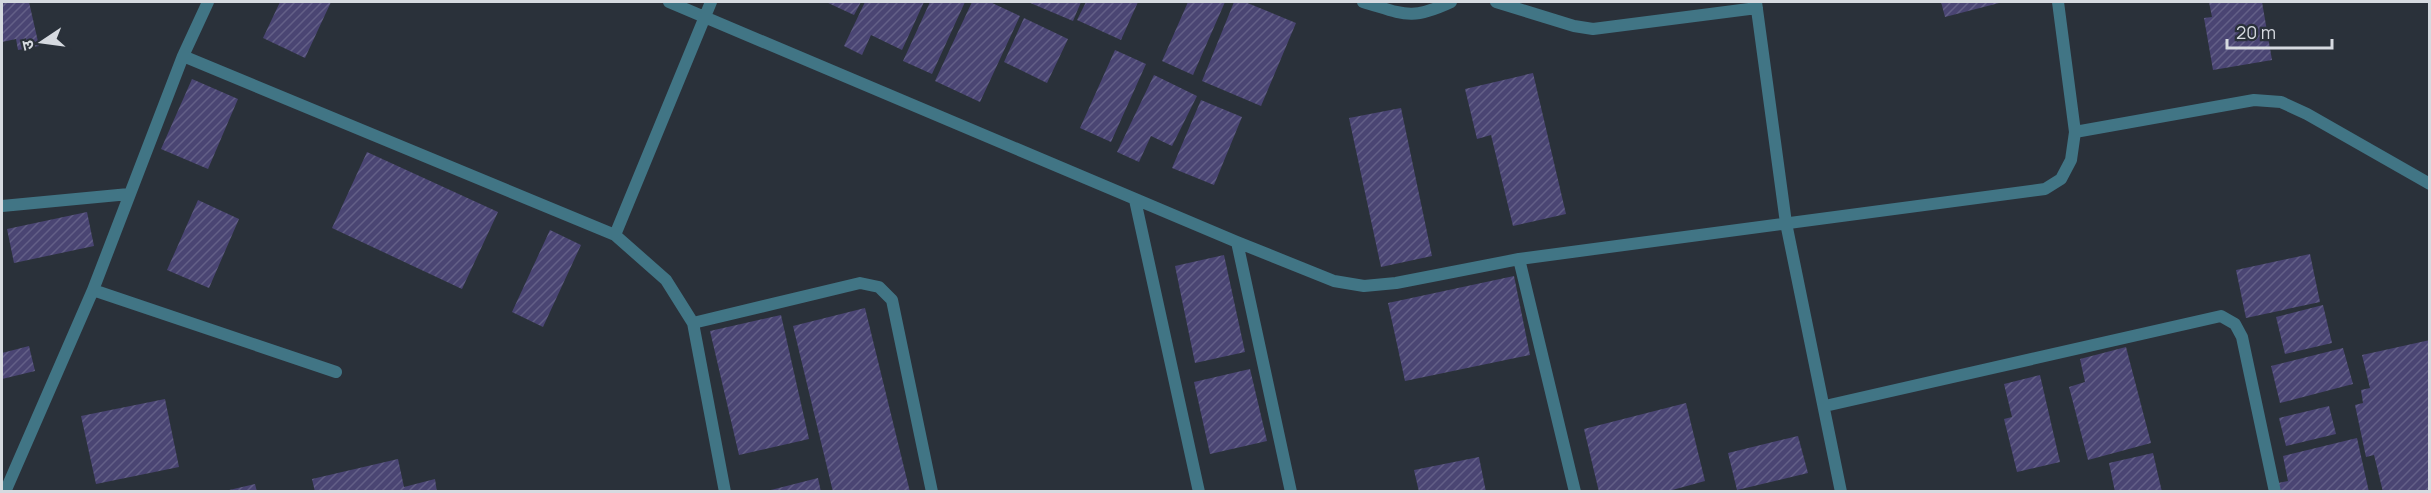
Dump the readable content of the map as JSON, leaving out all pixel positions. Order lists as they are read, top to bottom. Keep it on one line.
{"scale_bar":"20 m","north":"left"}
